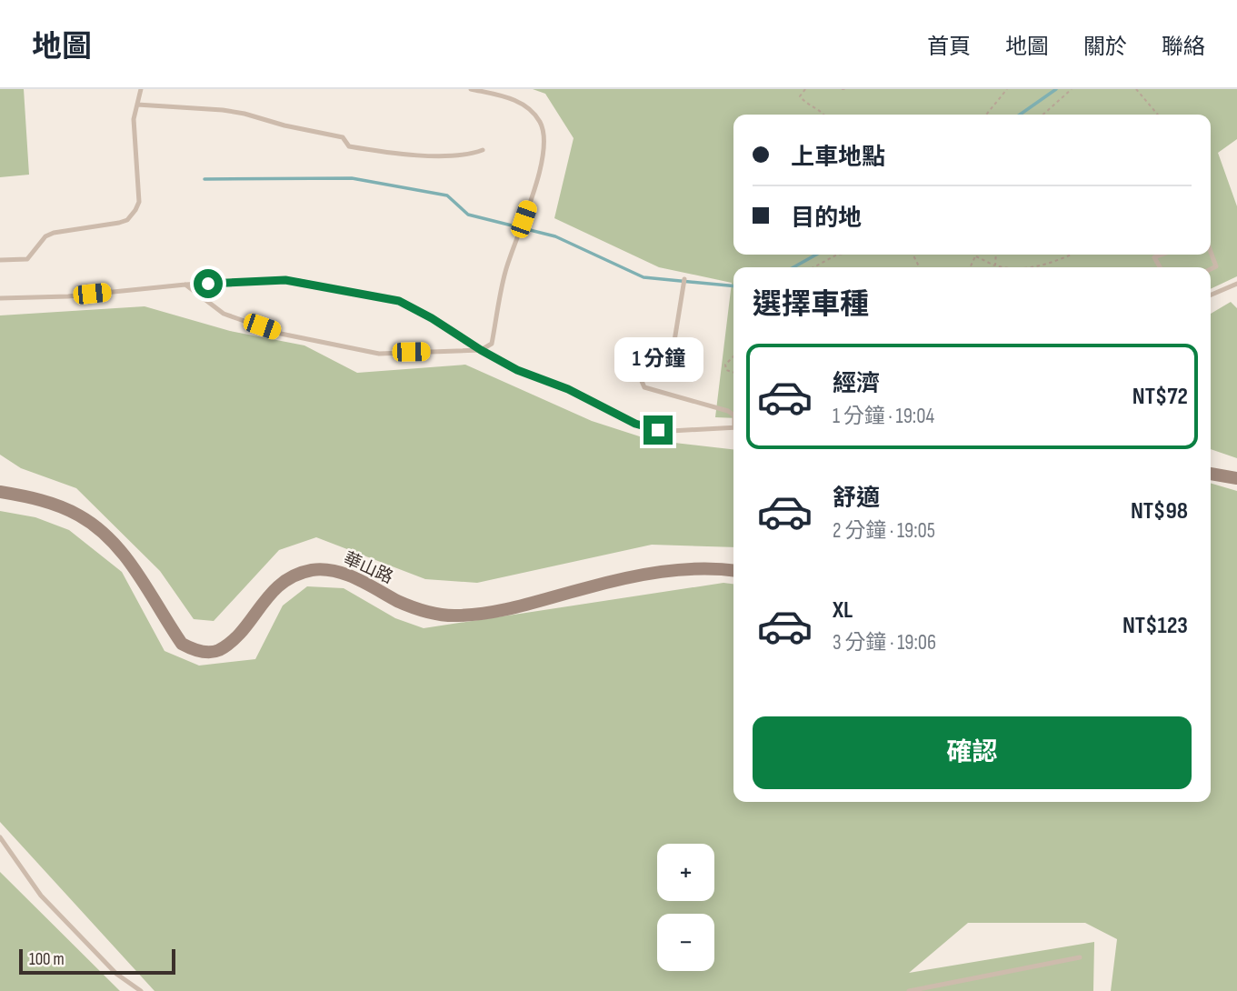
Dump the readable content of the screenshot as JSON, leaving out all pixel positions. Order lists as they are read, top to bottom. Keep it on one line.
{"streets":{"street":["華山路"]},"scale_bar":"100 m","page":{"header":"地圖","nav":["首頁","地圖","關於","聯絡"],"banner":["上車地點","目的地"],"heading":"選擇車種","bubble":"1 分鐘","list":[{"name":"經濟","note":"1 分鐘 · 19:04","value":"NT$72"},{"name":"舒適","note":"2 分鐘 · 19:05","value":"NT$98"},{"name":"XL","note":"3 分鐘 · 19:06","value":"NT$123"}],"buttons":"確認","map_buttons":["+","−"],"scale":"100 m"}}
